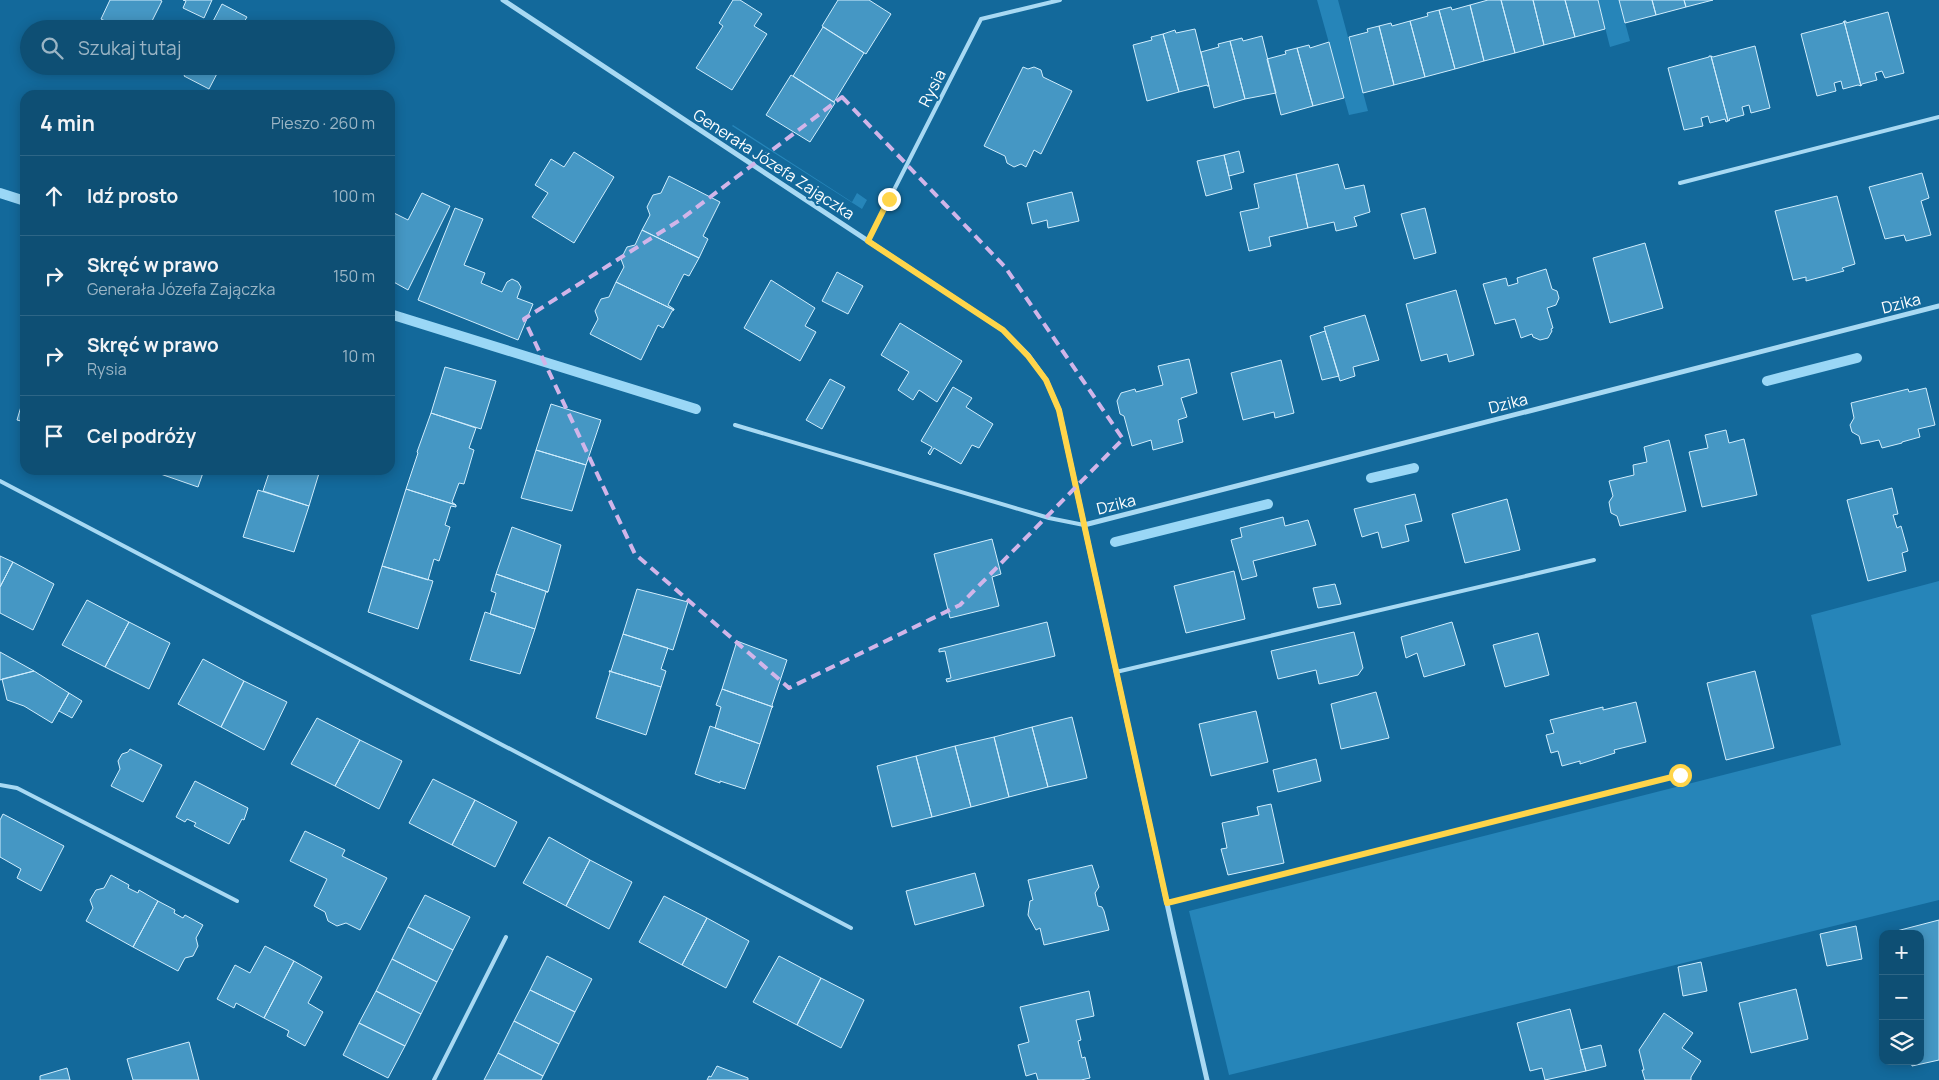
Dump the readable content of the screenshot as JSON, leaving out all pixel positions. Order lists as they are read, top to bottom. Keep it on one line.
{"streets":{"street":["Generała Józefa Zajączka","Dzika"],"lane":["Rysia"]},"crossings":[["Rysia","Generała Józefa Zajączka"],["Generała Józefa Zajączka","Dzika"]],"page":{"search":"Szukaj tutaj","heading":["4 min","Pieszo · 260 m"],"list":[["Idź prosto","100 m"],["Skręć w prawo","Generała Józefa Zajączka","150 m"],["Skręć w prawo","Rysia","10 m"],"Cel podróży"],"map_buttons":["+","−"]}}
